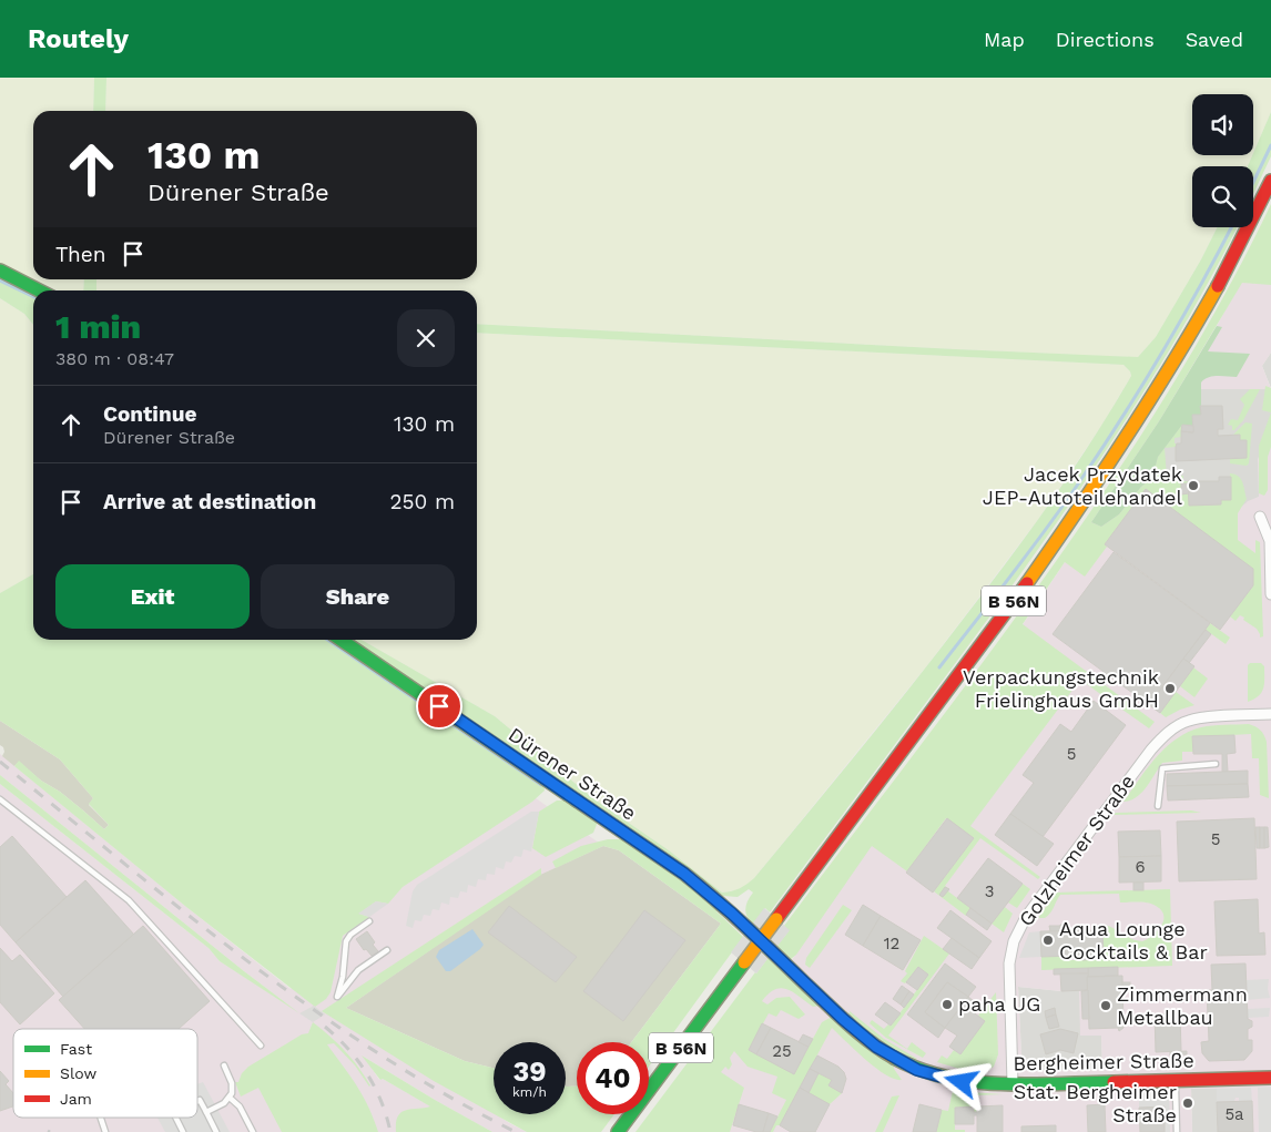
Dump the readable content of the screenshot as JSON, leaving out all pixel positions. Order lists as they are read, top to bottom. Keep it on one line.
{"streets":{"main road":["B 56N","Dürener Straße","Bergheimer Straße"],"street":["Golzheimer Straße"]},"crossings":[["Dürener Straße","Bergheimer Straße"],["Golzheimer Straße","Bergheimer Straße"]],"places":["Jacek Przydatek JEP-Autoteilehandel","Verpackungstechnik Frielinghaus GmbH","Aqua Lounge Cocktails & Bar","paha UG","Zimmermann Metallbau","Stat. Bergheimer Straße"],"house_numbers":["5","5","6","3","12","25","5a"],"legend":["Fast","Slow","Jam"],"page":{"header":"Routely","nav":["Map","Directions","Saved"],"turn":["130 m","Dürener Straße"],"then":"Then","heading":["1 min","380 m · 08:47"],"list":[{"name":"Continue","note":"Dürener Straße","value":"130 m"},{"name":"Arrive at destination","value":"250 m"}],"buttons":["Exit","Share"],"speed":"39 km/h","limit":"40"}}
